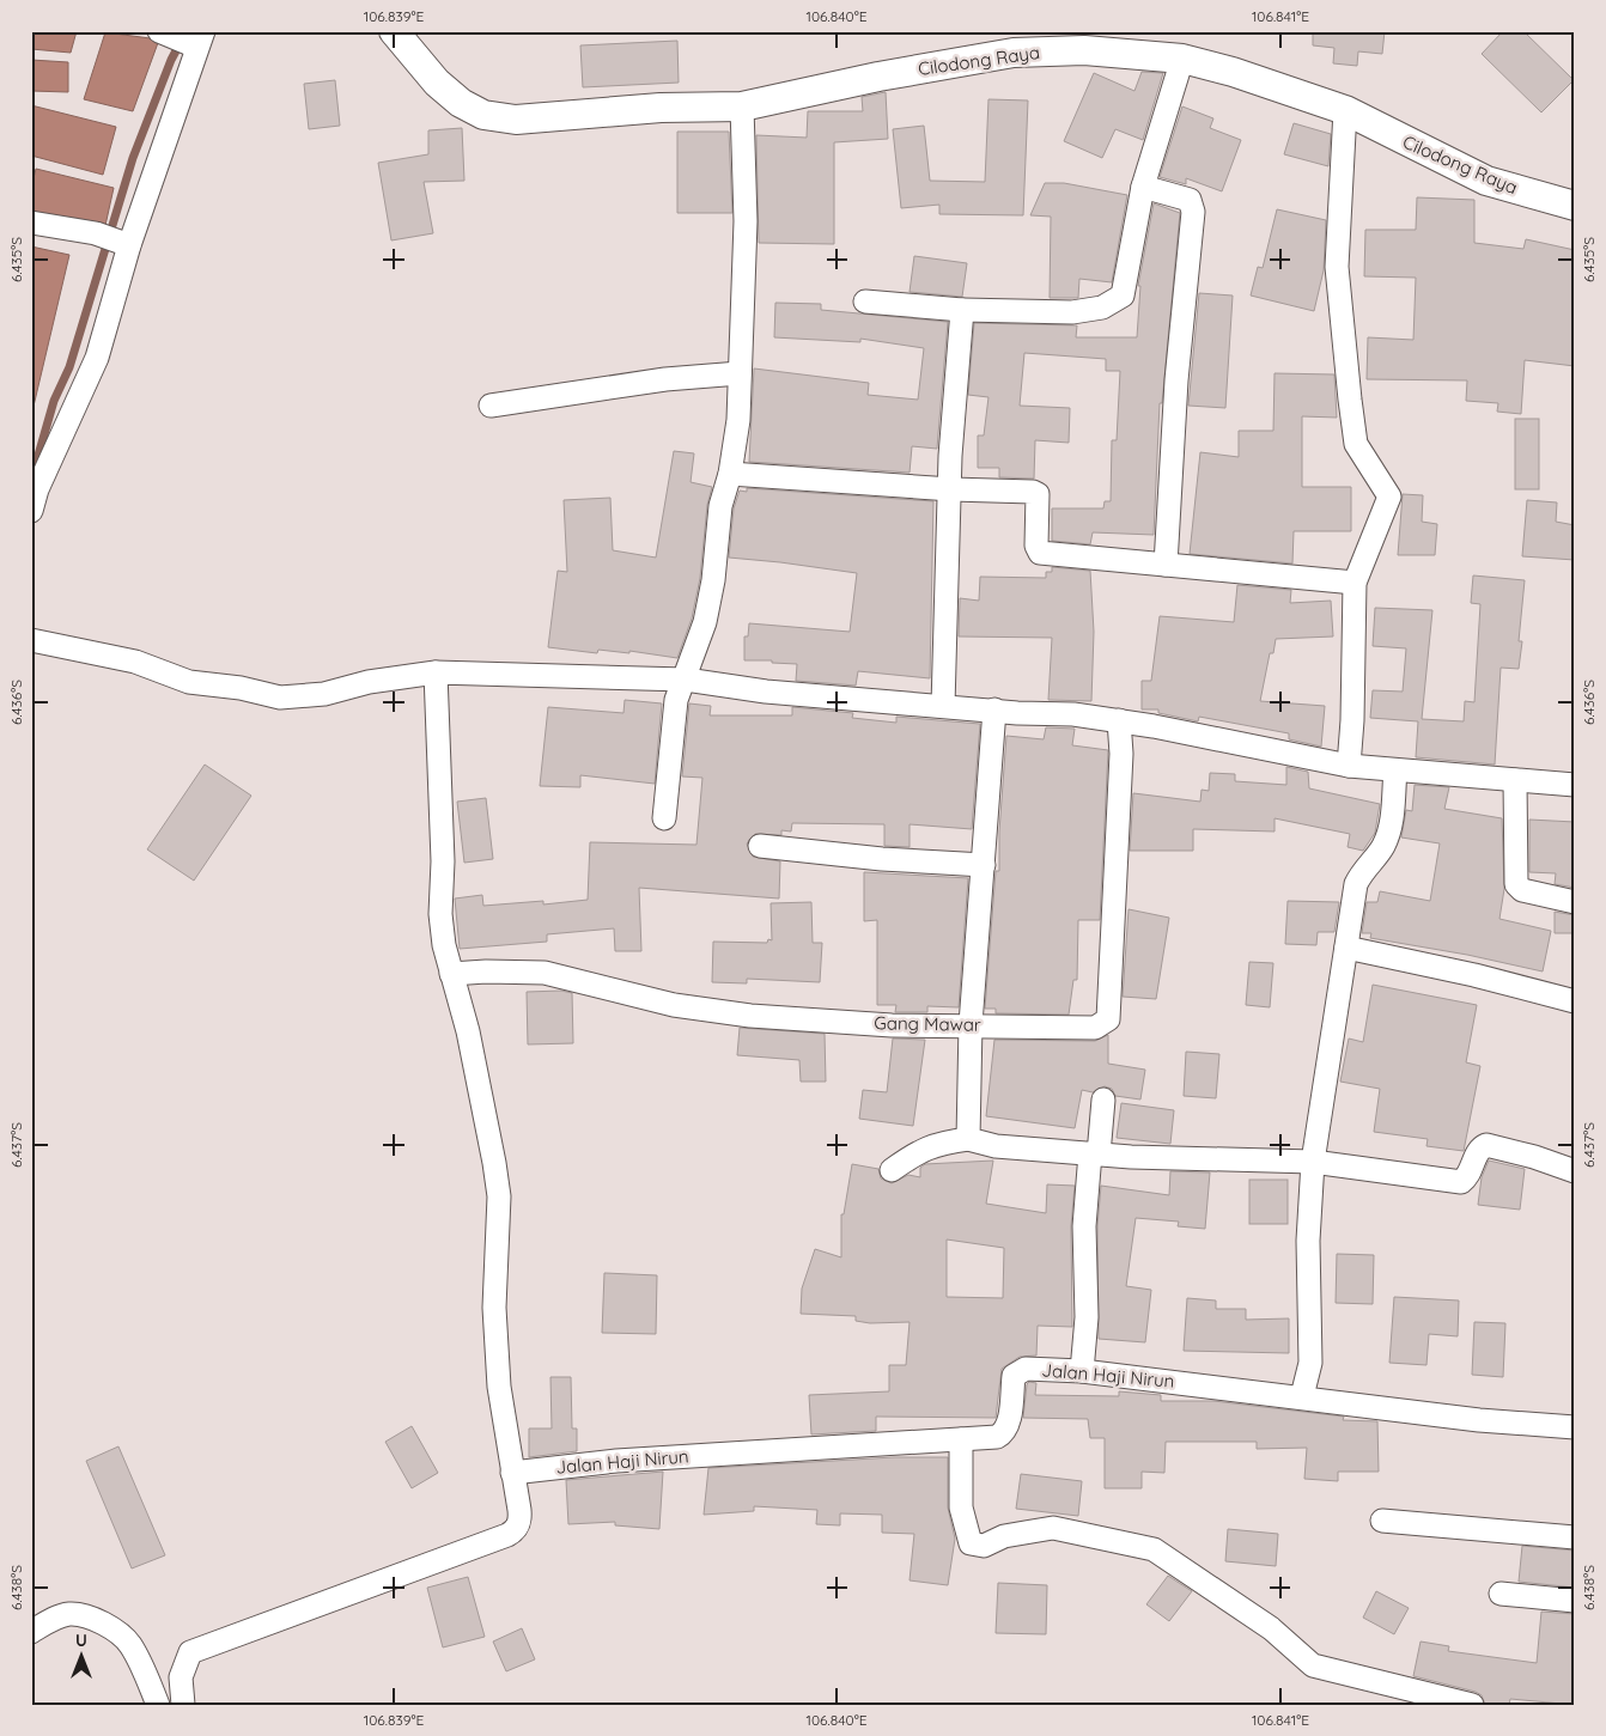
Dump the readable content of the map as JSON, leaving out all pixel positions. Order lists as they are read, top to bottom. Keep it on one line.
{"streets":{"street":["Cilodong Raya","Gang Mawar","Jalan Haji Nirun"]},"north":"top","coordinates":["106.839°E","106.840°E","106.841°E","6.435°S","6.436°S","6.437°S","6.438°S"]}
